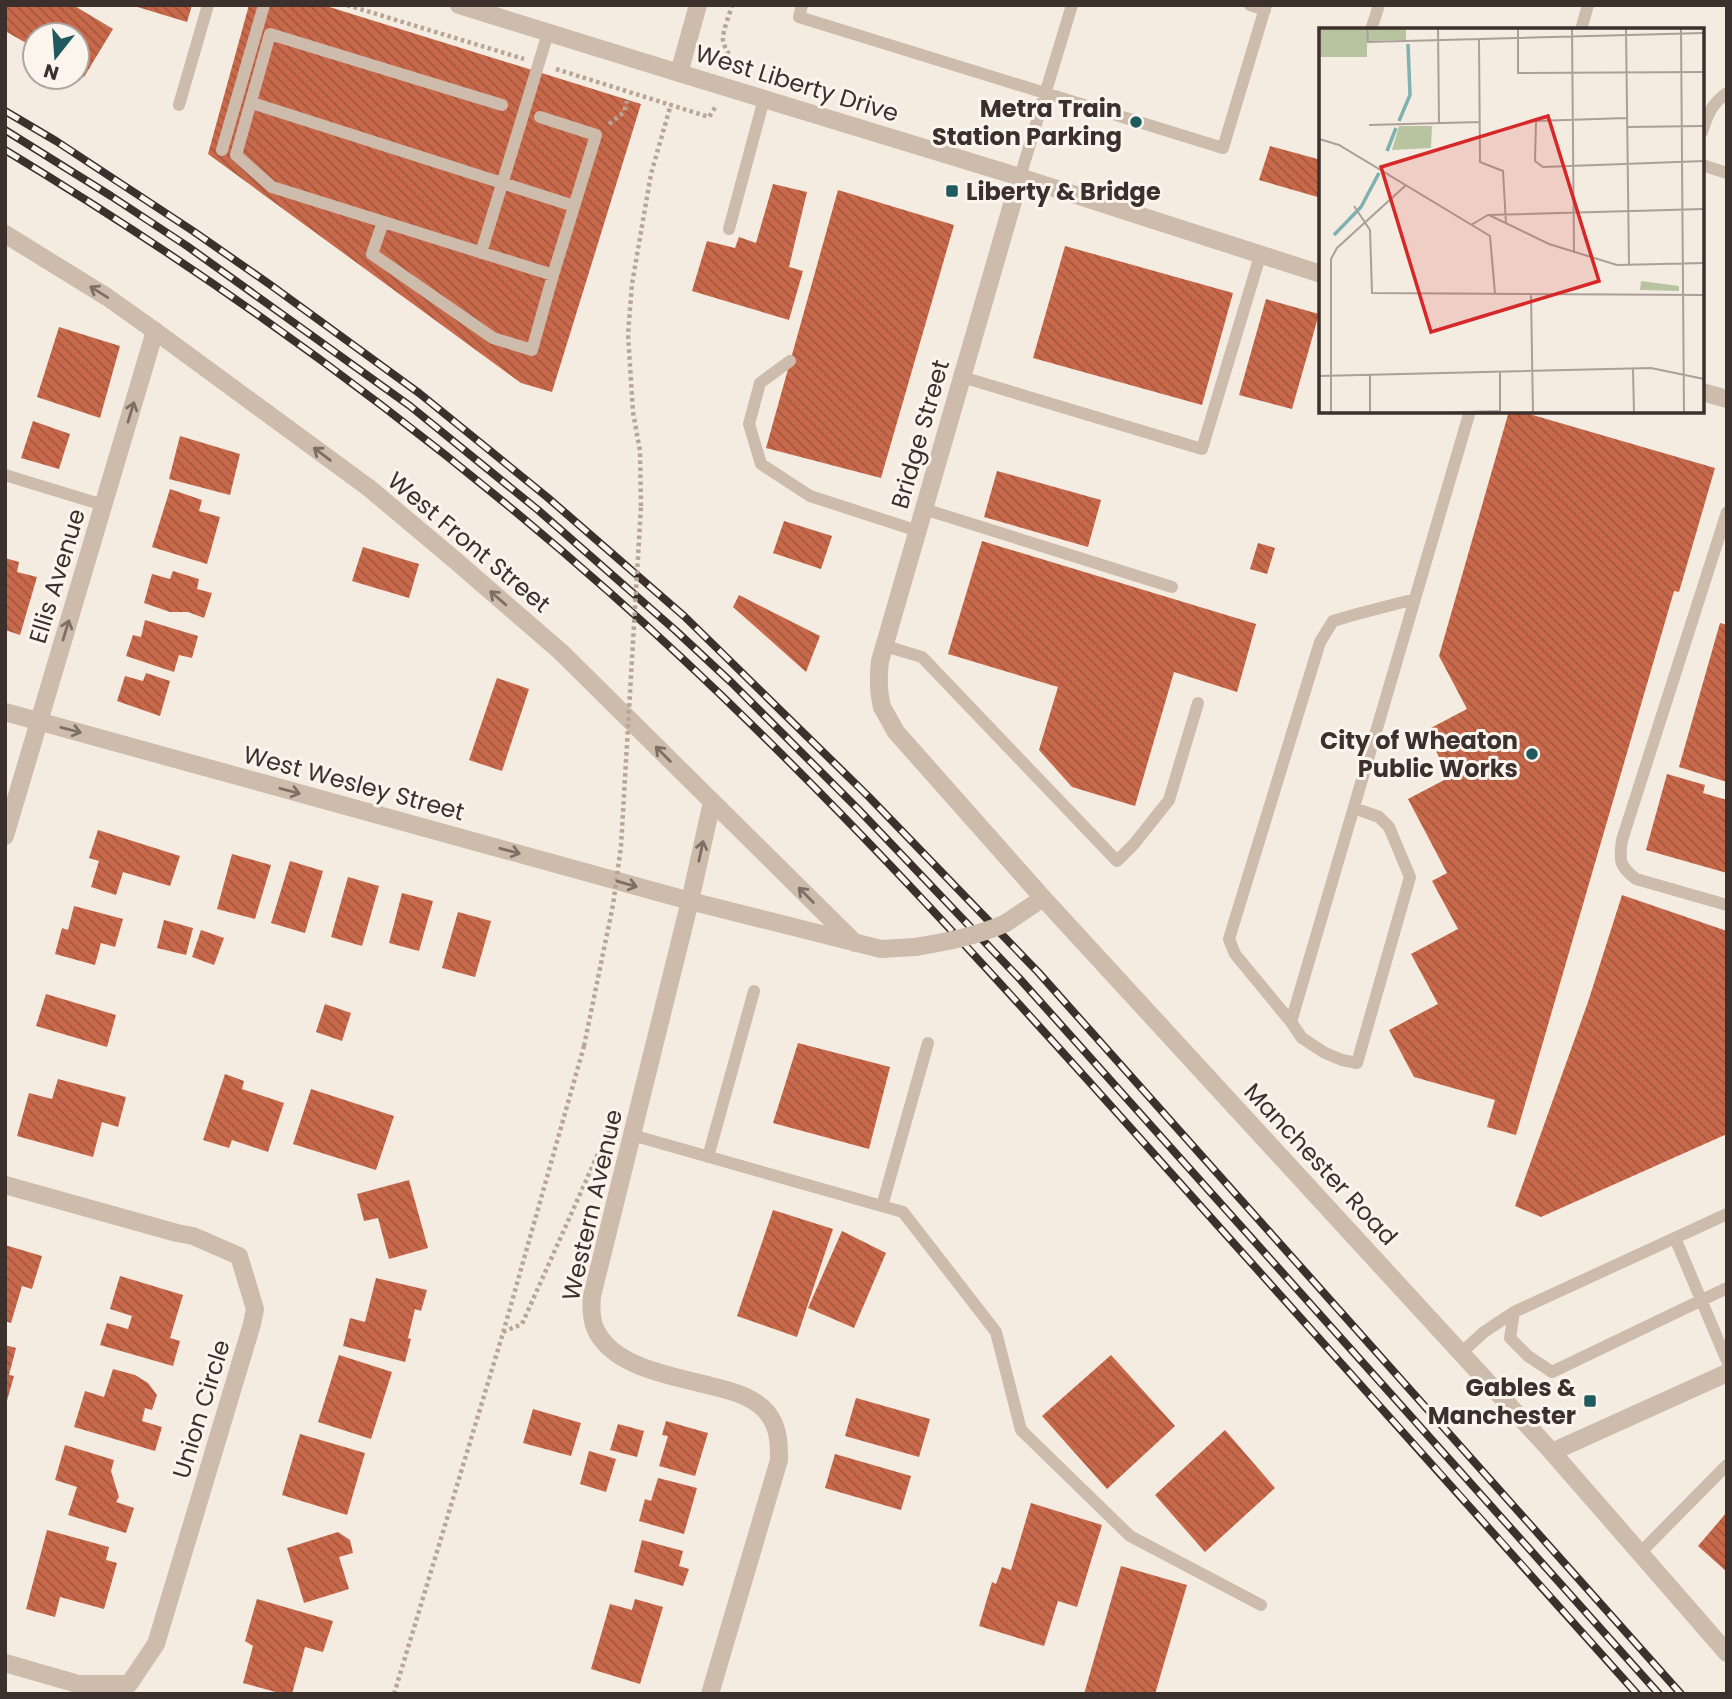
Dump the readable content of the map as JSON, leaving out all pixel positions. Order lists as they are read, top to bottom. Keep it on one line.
{"streets":{"street":["West Liberty Drive","Bridge Street","West Front Street","Ellis Avenue","West Wesley Street","Manchester Road","Western Avenue","Union Circle"]},"crossings":[["West Liberty Drive","Bridge Street"],["Bridge Street","Manchester Road"],["West Front Street","Ellis Avenue"],["West Front Street","West Wesley Street"],["Ellis Avenue","West Wesley Street"],["West Wesley Street","Western Avenue"]],"one_way":["West Front Street","Ellis Avenue","West Wesley Street"],"places":{"other":["Metra Train Station Parking","City of Wheaton Public Works"],"transit":["Liberty & Bridge","Gables & Manchester"]},"north":"bottom"}
